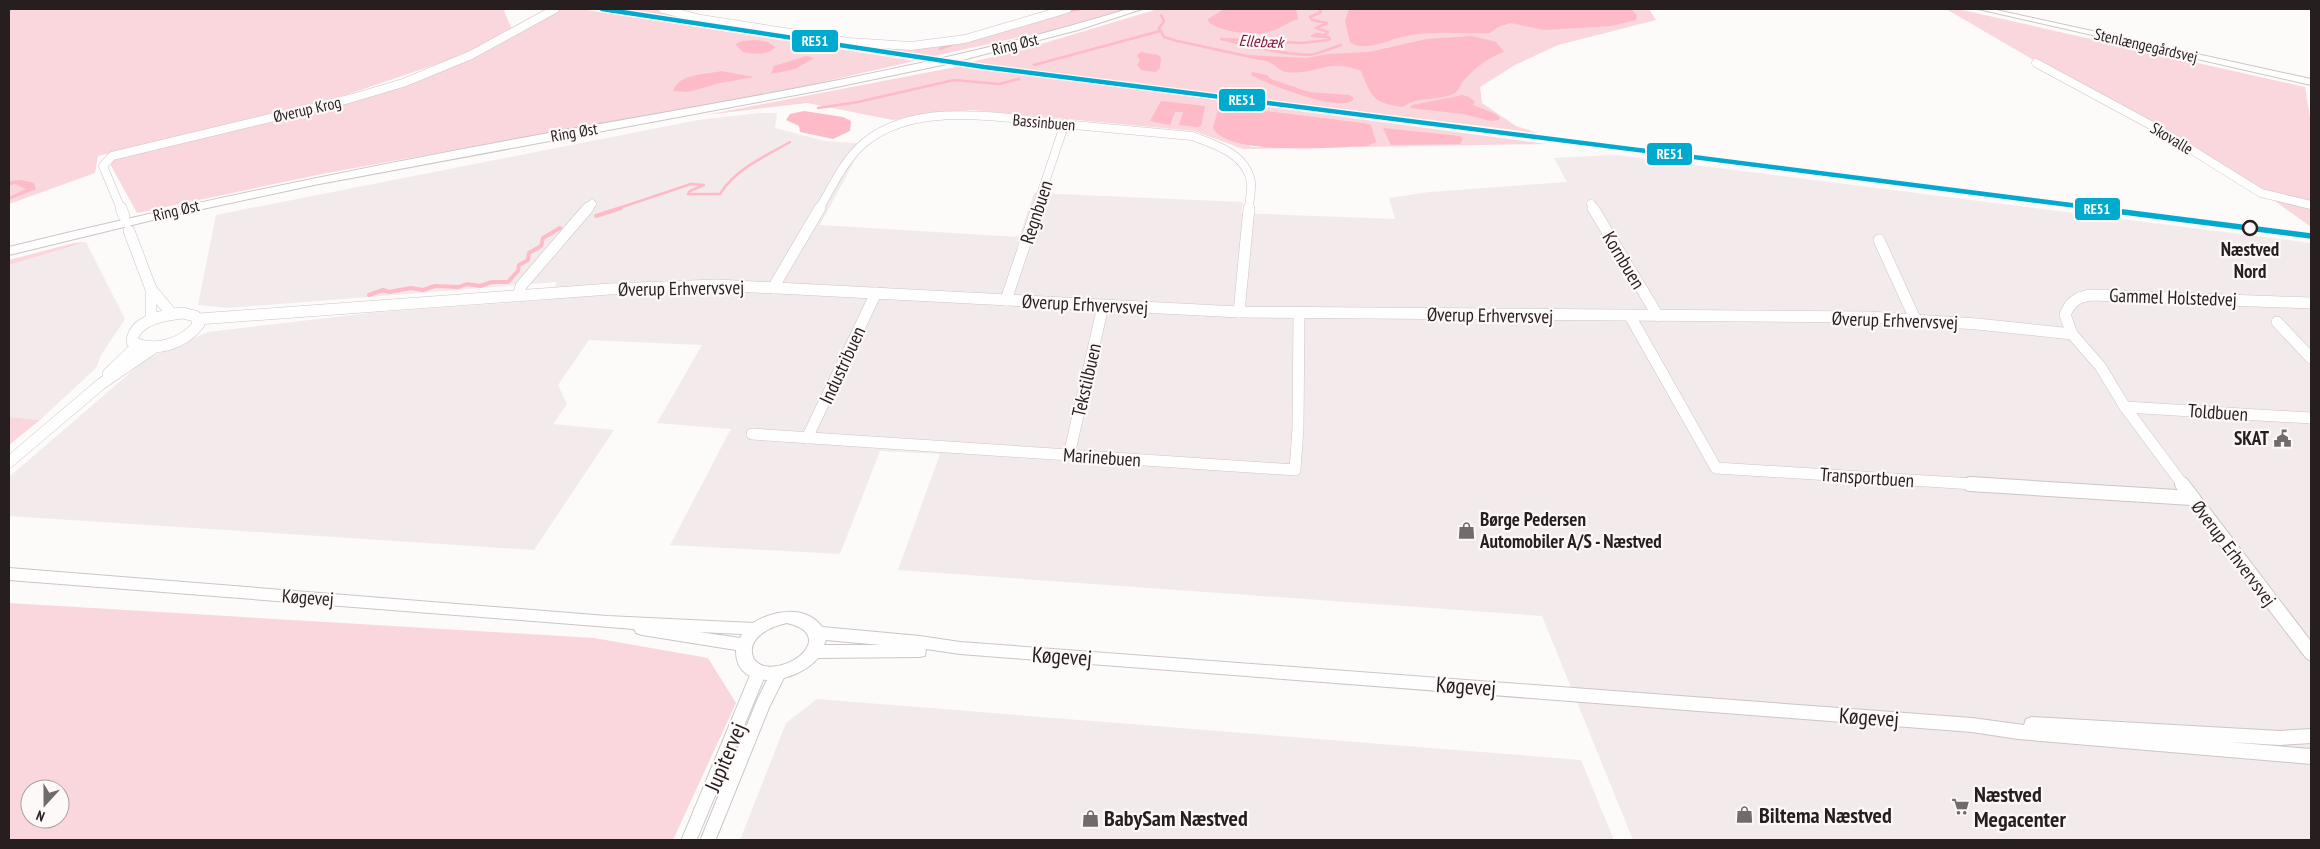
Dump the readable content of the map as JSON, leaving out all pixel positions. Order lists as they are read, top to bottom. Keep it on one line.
{"streets":{"main road":["Ring Øst"],"street":["Stenlængegårdsvej","Øverup Krog","Bassinbuen","Skovalle","Regnbuen","Kornbuen","Øverup Erhvervsvej","Gammel Holstedvej","Industribuen","Tekstilbuen","Toldbuen","Marinebuen","Transportbuen","Køgevej","Jupitervej"]},"crossings":[["Bassinbuen","Regnbuen"],["Bassinbuen","Øverup Erhvervsvej"],["Regnbuen","Øverup Erhvervsvej"],["Kornbuen","Øverup Erhvervsvej"],["Øverup Erhvervsvej","Gammel Holstedvej"],["Øverup Erhvervsvej","Industribuen"],["Øverup Erhvervsvej","Tekstilbuen"],["Øverup Erhvervsvej","Toldbuen"],["Øverup Erhvervsvej","Marinebuen"],["Øverup Erhvervsvej","Transportbuen"],["Industribuen","Marinebuen"],["Tekstilbuen","Marinebuen"],["Køgevej","Jupitervej"]],"water":["Ellebæk"],"places":{"other":["Næstved Nord"],"public building":["SKAT"],"shop":["Børge Pedersen Automobiler A/S - Næstved","Biltema Næstved","BabySam Næstved"],"supermarket":["Næstved Megacenter"]},"lines":["transit line RE51"],"north":"bottom"}
